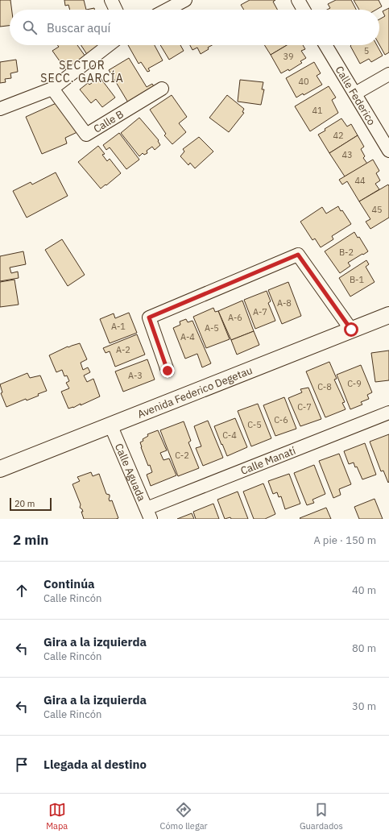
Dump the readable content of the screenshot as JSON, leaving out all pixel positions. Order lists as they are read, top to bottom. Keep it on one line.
{"streets":{"street":["Calle Federico","Calle B","Avenida Federico Degetau","Calle Manatí","Calle Aguada"]},"crossings":[["Avenida Federico Degetau","Calle Aguada"],["Calle Manatí","Calle Aguada"]],"districts":["SECTOR SECC. GARCÍA"],"house_numbers":["5","39","40","41","42","43","44","45","B-2","B-1","A-8","A-7","A-6","A-1","A-5","A-4","A-2","A-3","C-9","C-8","C-7","C-6","C-5","C-4","C-2"],"scale_bar":"20 m","page":{"search":"Buscar aquí","scale":"20 m","heading":["2 min","A pie · 150 m"],"list":[["Continúa","Calle Rincón","40 m"],["Gira a la izquierda","Calle Rincón","80 m"],["Gira a la izquierda","Calle Rincón","30 m"],"Llegada al destino"],"nav":["Mapa","Cómo llegar","Guardados"]}}
